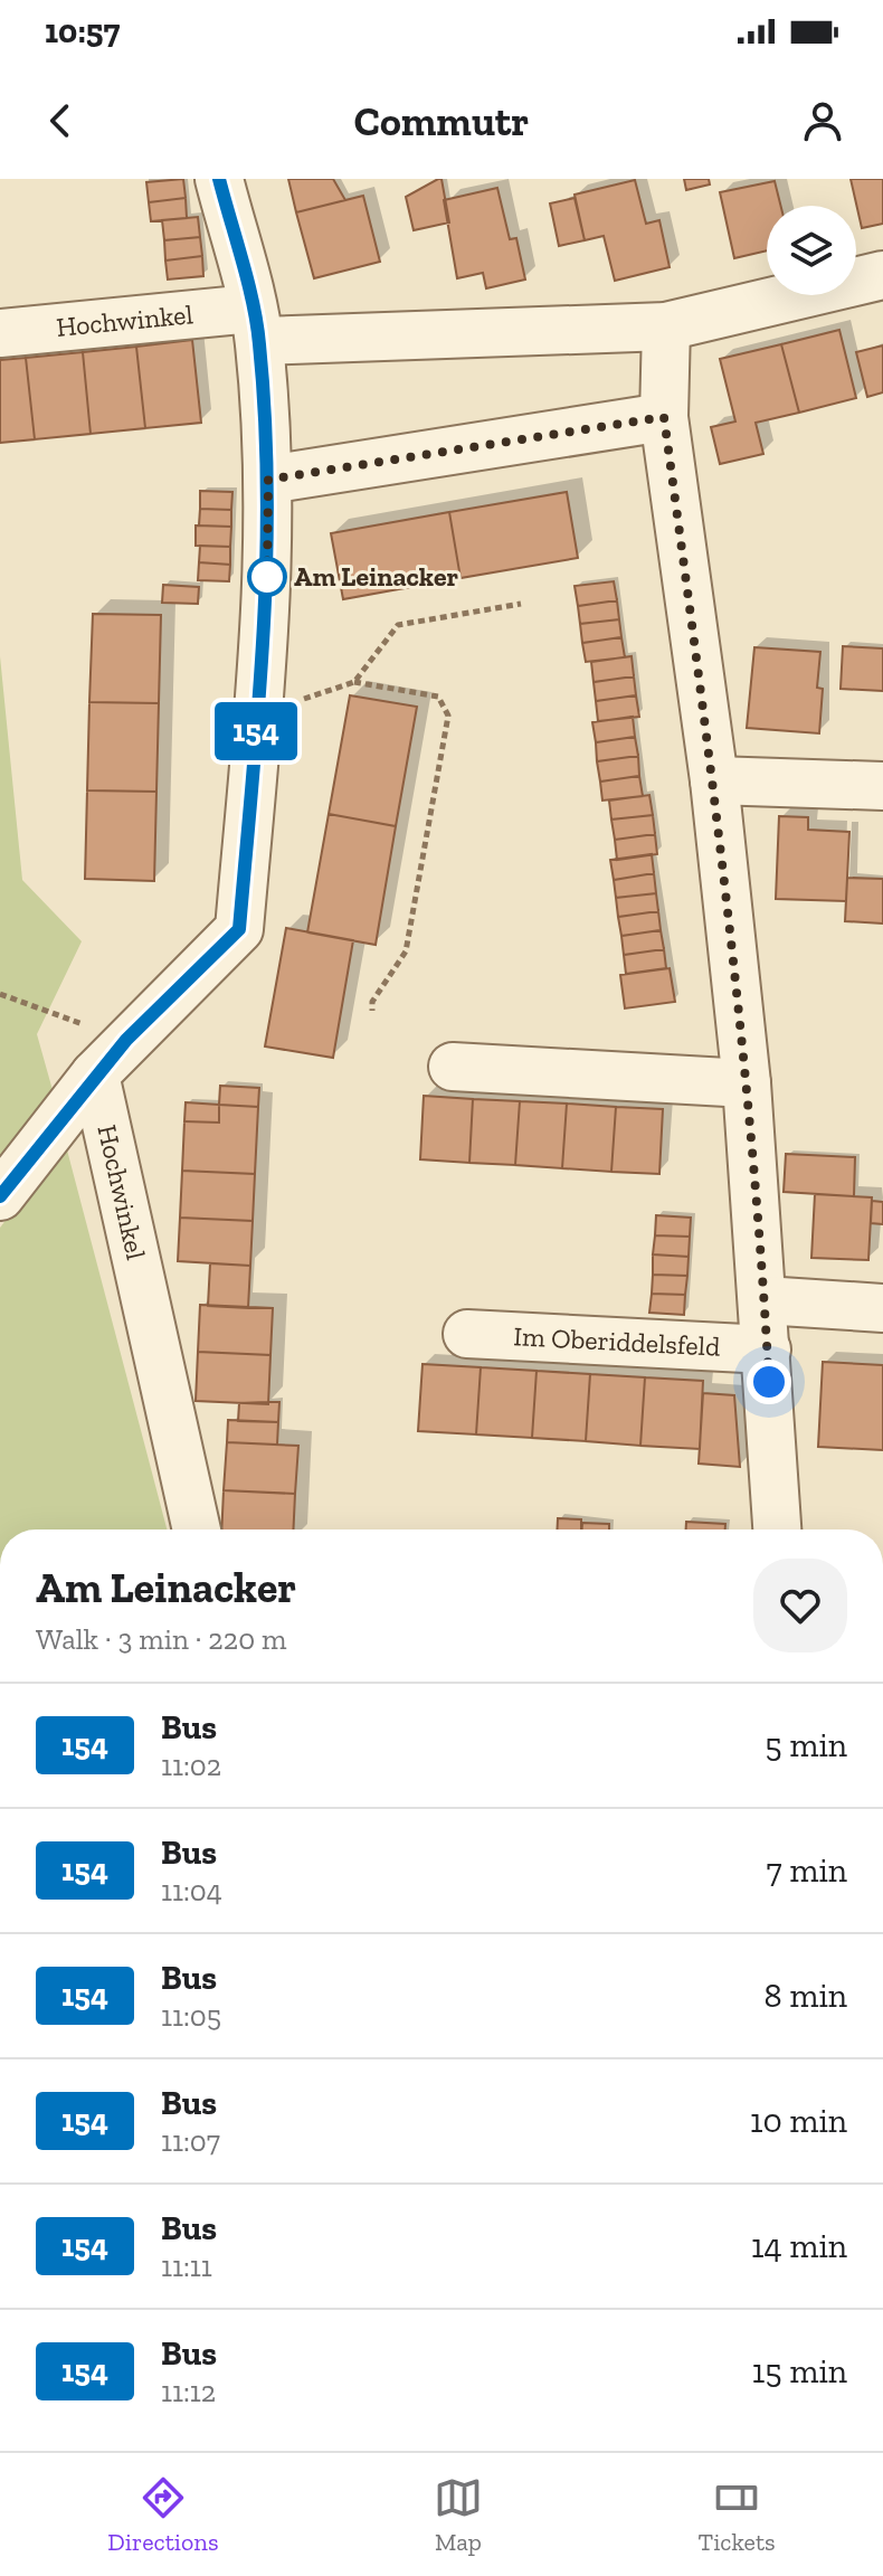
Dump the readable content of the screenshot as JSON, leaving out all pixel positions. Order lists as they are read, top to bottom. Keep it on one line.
{"streets":{"street":["Hochwinkel","Im Oberiddelsfeld"]},"places":["Am Leinacker"],"lines":["bus line 154"],"page":{"status":"10:57","header":"Commutr","on_map":"154","heading":["Am Leinacker","Walk · 3 min · 220 m"],"list":[{"mark":"154","name":"Bus","note":"11:02","value":"5 min"},{"mark":"154","name":"Bus","note":"11:04","value":"7 min"},{"mark":"154","name":"Bus","note":"11:05","value":"8 min"},{"mark":"154","name":"Bus","note":"11:07","value":"10 min"},{"mark":"154","name":"Bus","note":"11:11","value":"14 min"},{"mark":"154","name":"Bus","note":"11:12","value":"15 min"}],"tabs":["Directions","Map","Tickets"]}}
